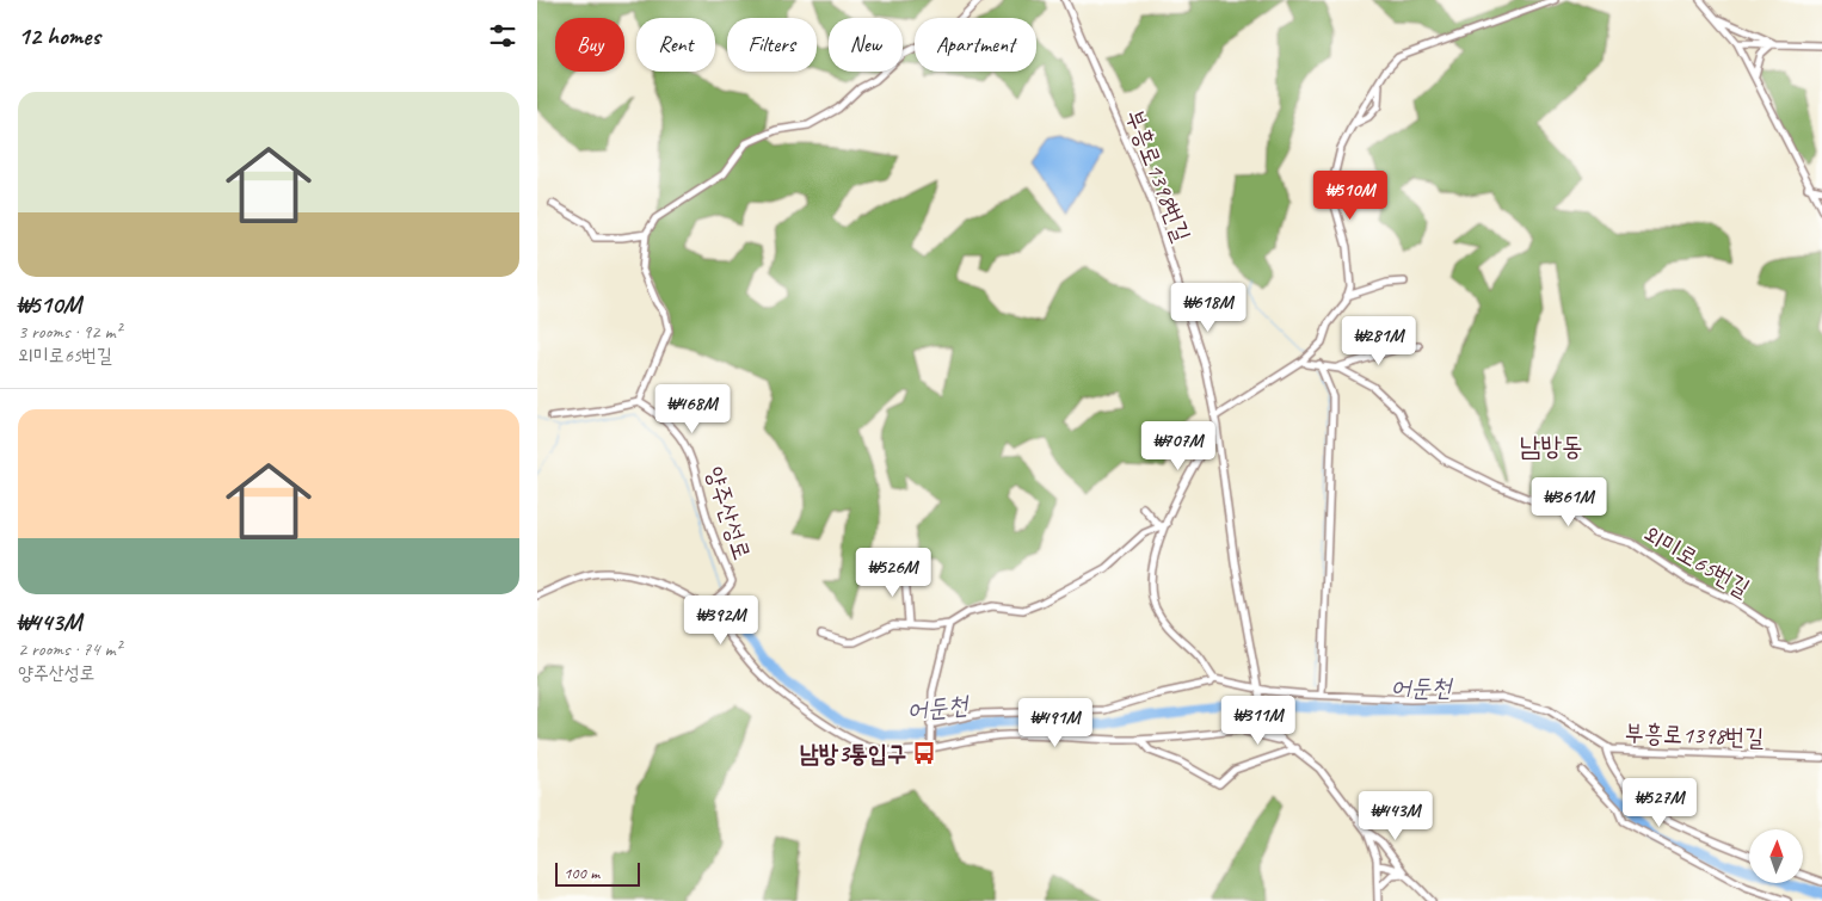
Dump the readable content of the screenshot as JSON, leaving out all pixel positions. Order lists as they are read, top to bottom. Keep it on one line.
{"streets":{"street":["부흥로1398번길","양주산성로","외미로65번길"]},"districts":["남방동"],"water":["어둔천"],"places":{"bus stop":["남방3통입구"]},"scale_bar":"100 m","north":"top","page":{"heading":"12 homes","chip":["Buy","Rent","Filters","New","Apartment"],"list":[{"name":"₩510M","note":"3 rooms · 92 m² · 외미로65번길"},{"name":"₩443M","note":"2 rooms · 74 m² · 양주산성로"}],"price":["₩510M","₩618M","₩281M","₩468M","₩707M","₩361M","₩526M","₩392M","₩311M","₩491M","₩527M","₩443M"],"scale":"100 m"}}
